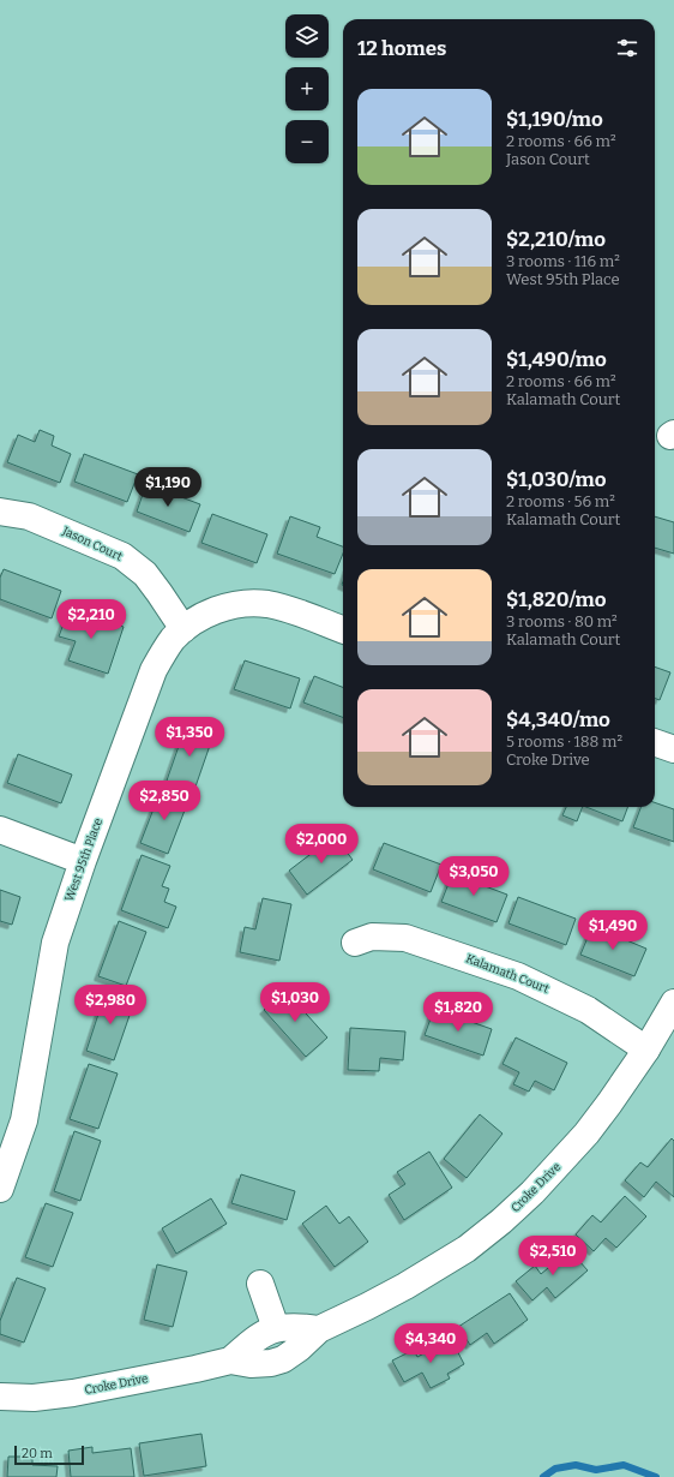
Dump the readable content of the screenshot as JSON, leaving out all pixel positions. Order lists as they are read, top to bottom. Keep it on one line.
{"streets":{"street":["Jason Court","West 95th Place","Kalamath Court","Croke Drive"]},"crossings":[["Jason Court","West 95th Place"],["Kalamath Court","Croke Drive"]],"scale_bar":"20 m","page":{"map_buttons":["+","−"],"heading":"12 homes","list":[{"name":"$1,190/mo","note":"2 rooms · 66 m² · Jason Court"},{"name":"$2,210/mo","note":"3 rooms · 116 m² · West 95th Place"},{"name":"$1,490/mo","note":"2 rooms · 66 m² · Kalamath Court"},{"name":"$1,030/mo","note":"2 rooms · 56 m² · Kalamath Court"},{"name":"$1,820/mo","note":"3 rooms · 80 m² · Kalamath Court"},{"name":"$4,340/mo","note":"5 rooms · 188 m² · Croke Drive"}],"price":["$1,190","$2,210","$1,350","$2,850","$2,000","$3,050","$1,490","$1,030","$2,980","$1,820","$2,510","$4,340"],"scale":"20 m"}}
